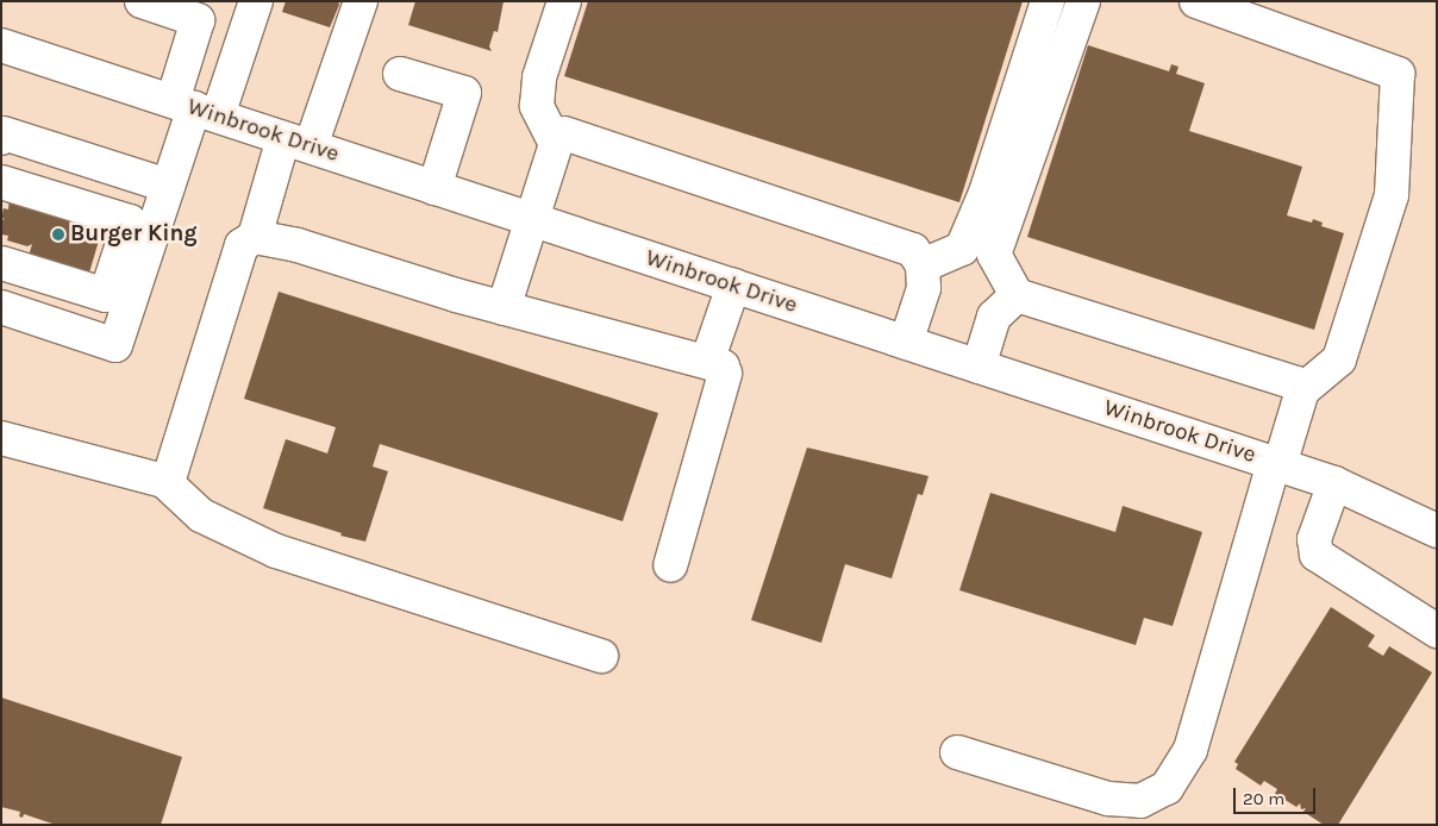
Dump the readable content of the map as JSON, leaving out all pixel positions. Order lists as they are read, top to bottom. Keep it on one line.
{"streets":{"street":["Winbrook Drive"]},"places":["Burger King"],"scale_bar":"20 m"}
